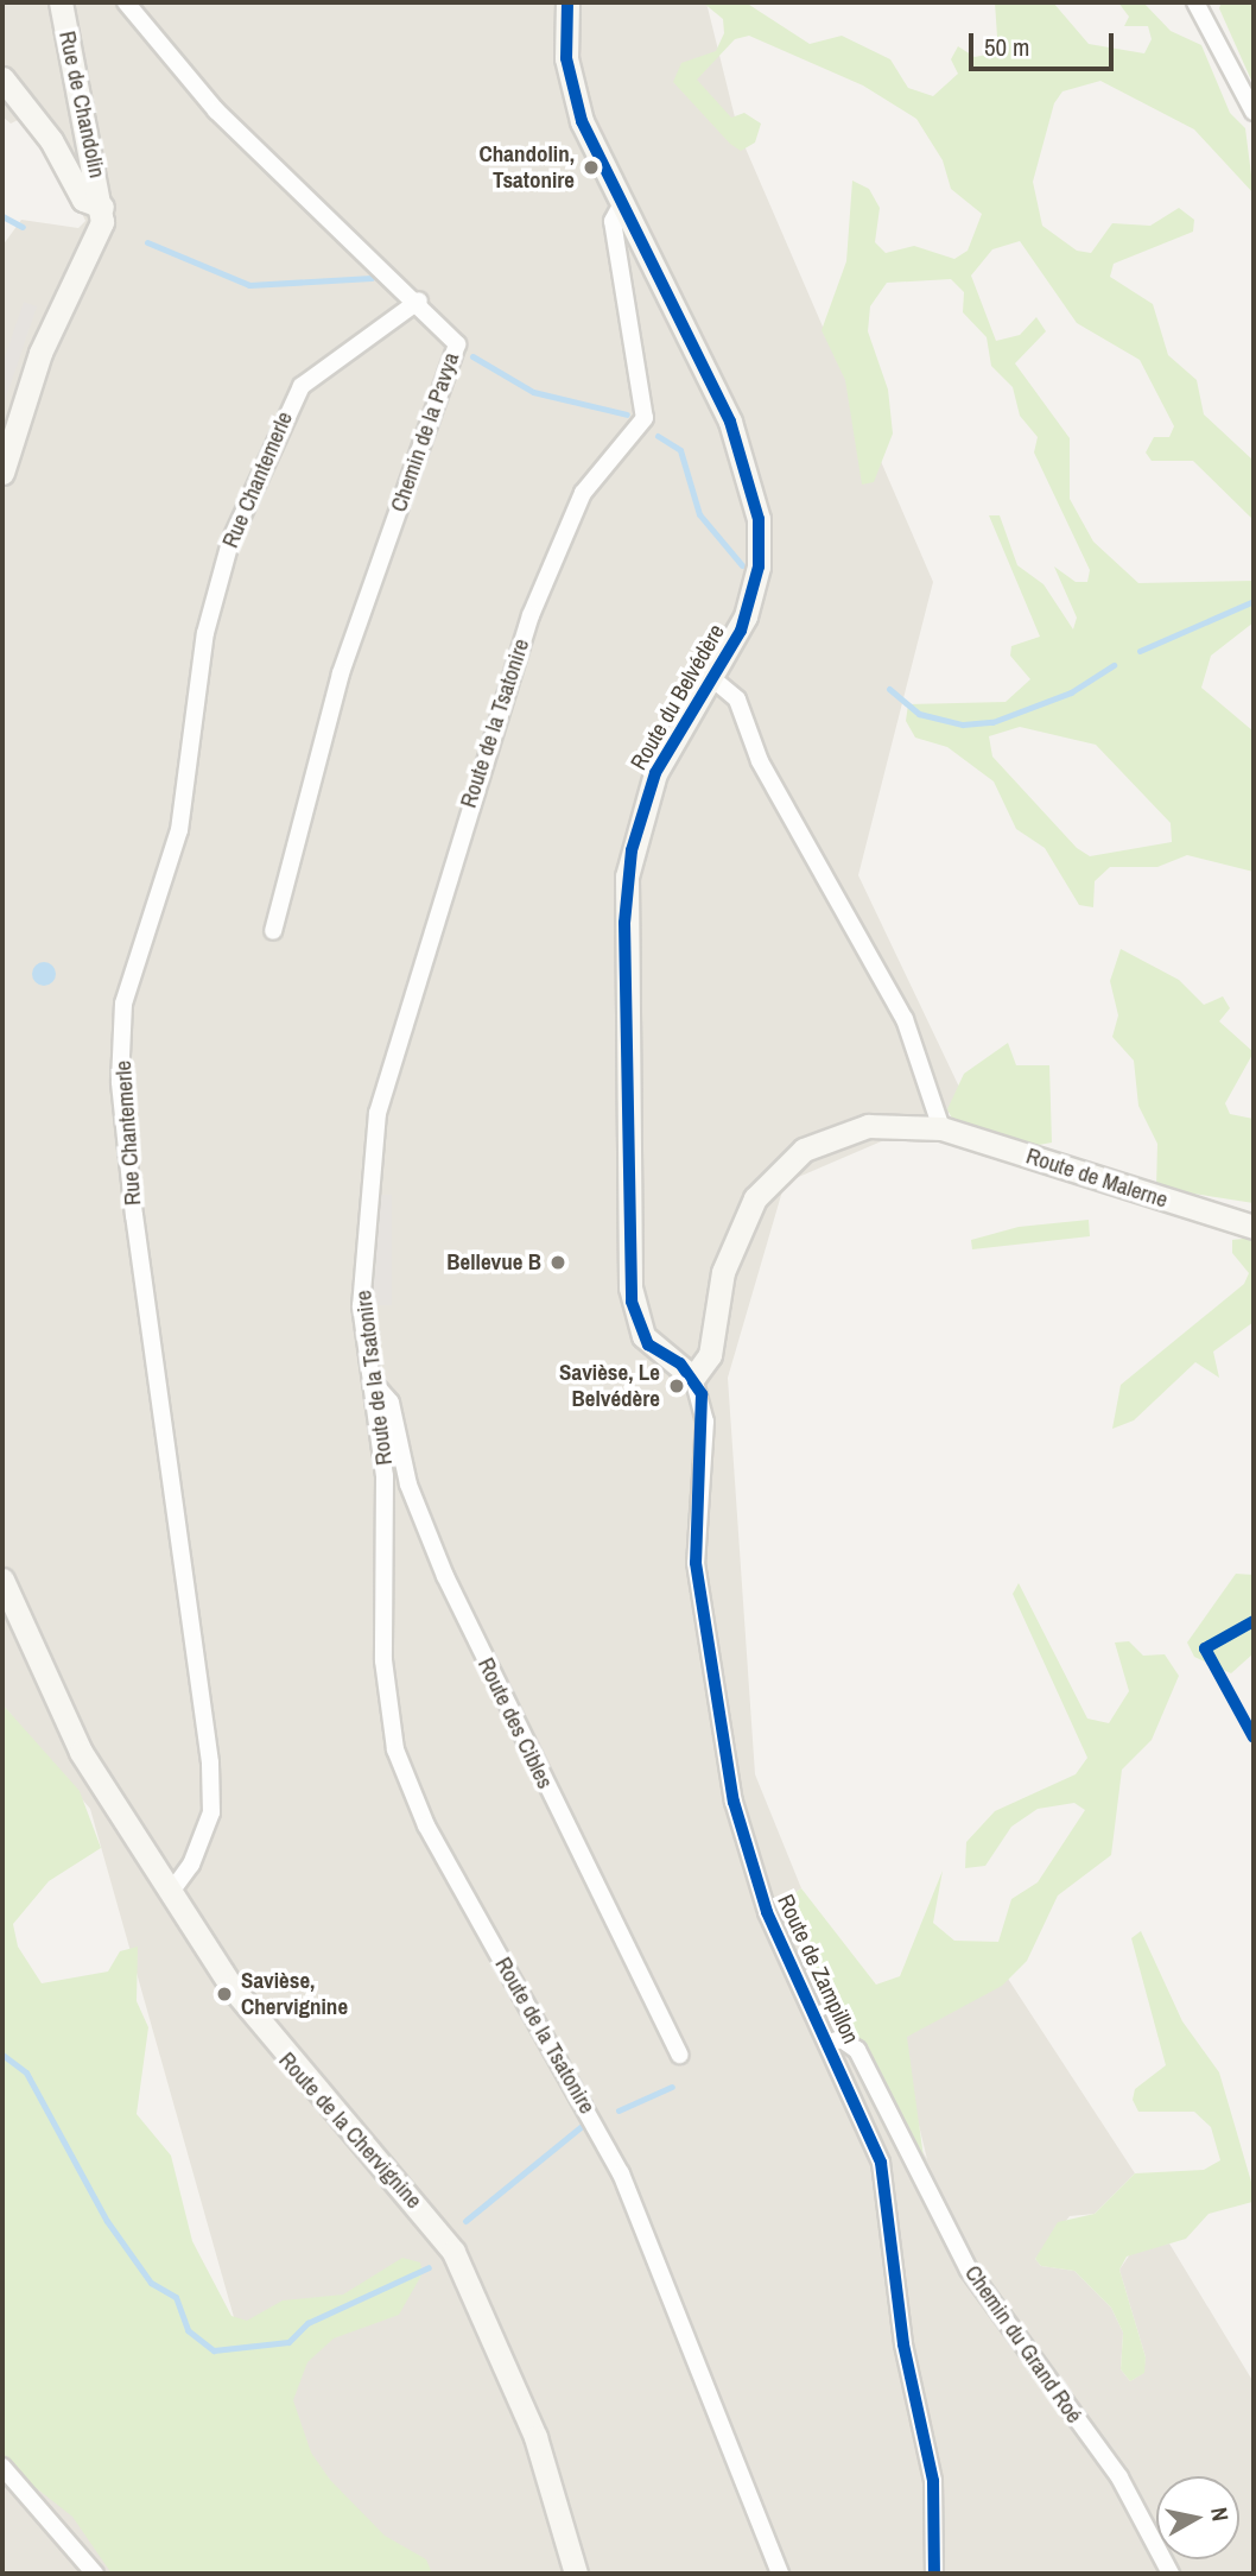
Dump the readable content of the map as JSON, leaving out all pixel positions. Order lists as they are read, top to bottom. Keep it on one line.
{"streets":{"street":["Rue de Chandolin","Chemin de la Pavya","Rue Chantemerle","Route du Belvédère","Route de la Tsatonire","Route de Malerne","Route des Cibles","Route de Zampillon","Route de la Chervignine","Chemin du Grand Roé"]},"crossings":[["Chemin de la Pavya","Rue Chantemerle"],["Rue Chantemerle","Route de la Chervignine"],["Route du Belvédère","Route de la Tsatonire"],["Route du Belvédère","Route de Zampillon"],["Route de la Tsatonire","Route des Cibles"],["Route de Zampillon","Chemin du Grand Roé"]],"places":["Chandolin, Tsatonire","Bellevue B","Savièse, Le Belvédère","Savièse, Chervignine"],"scale_bar":"50 m","north":"right"}
